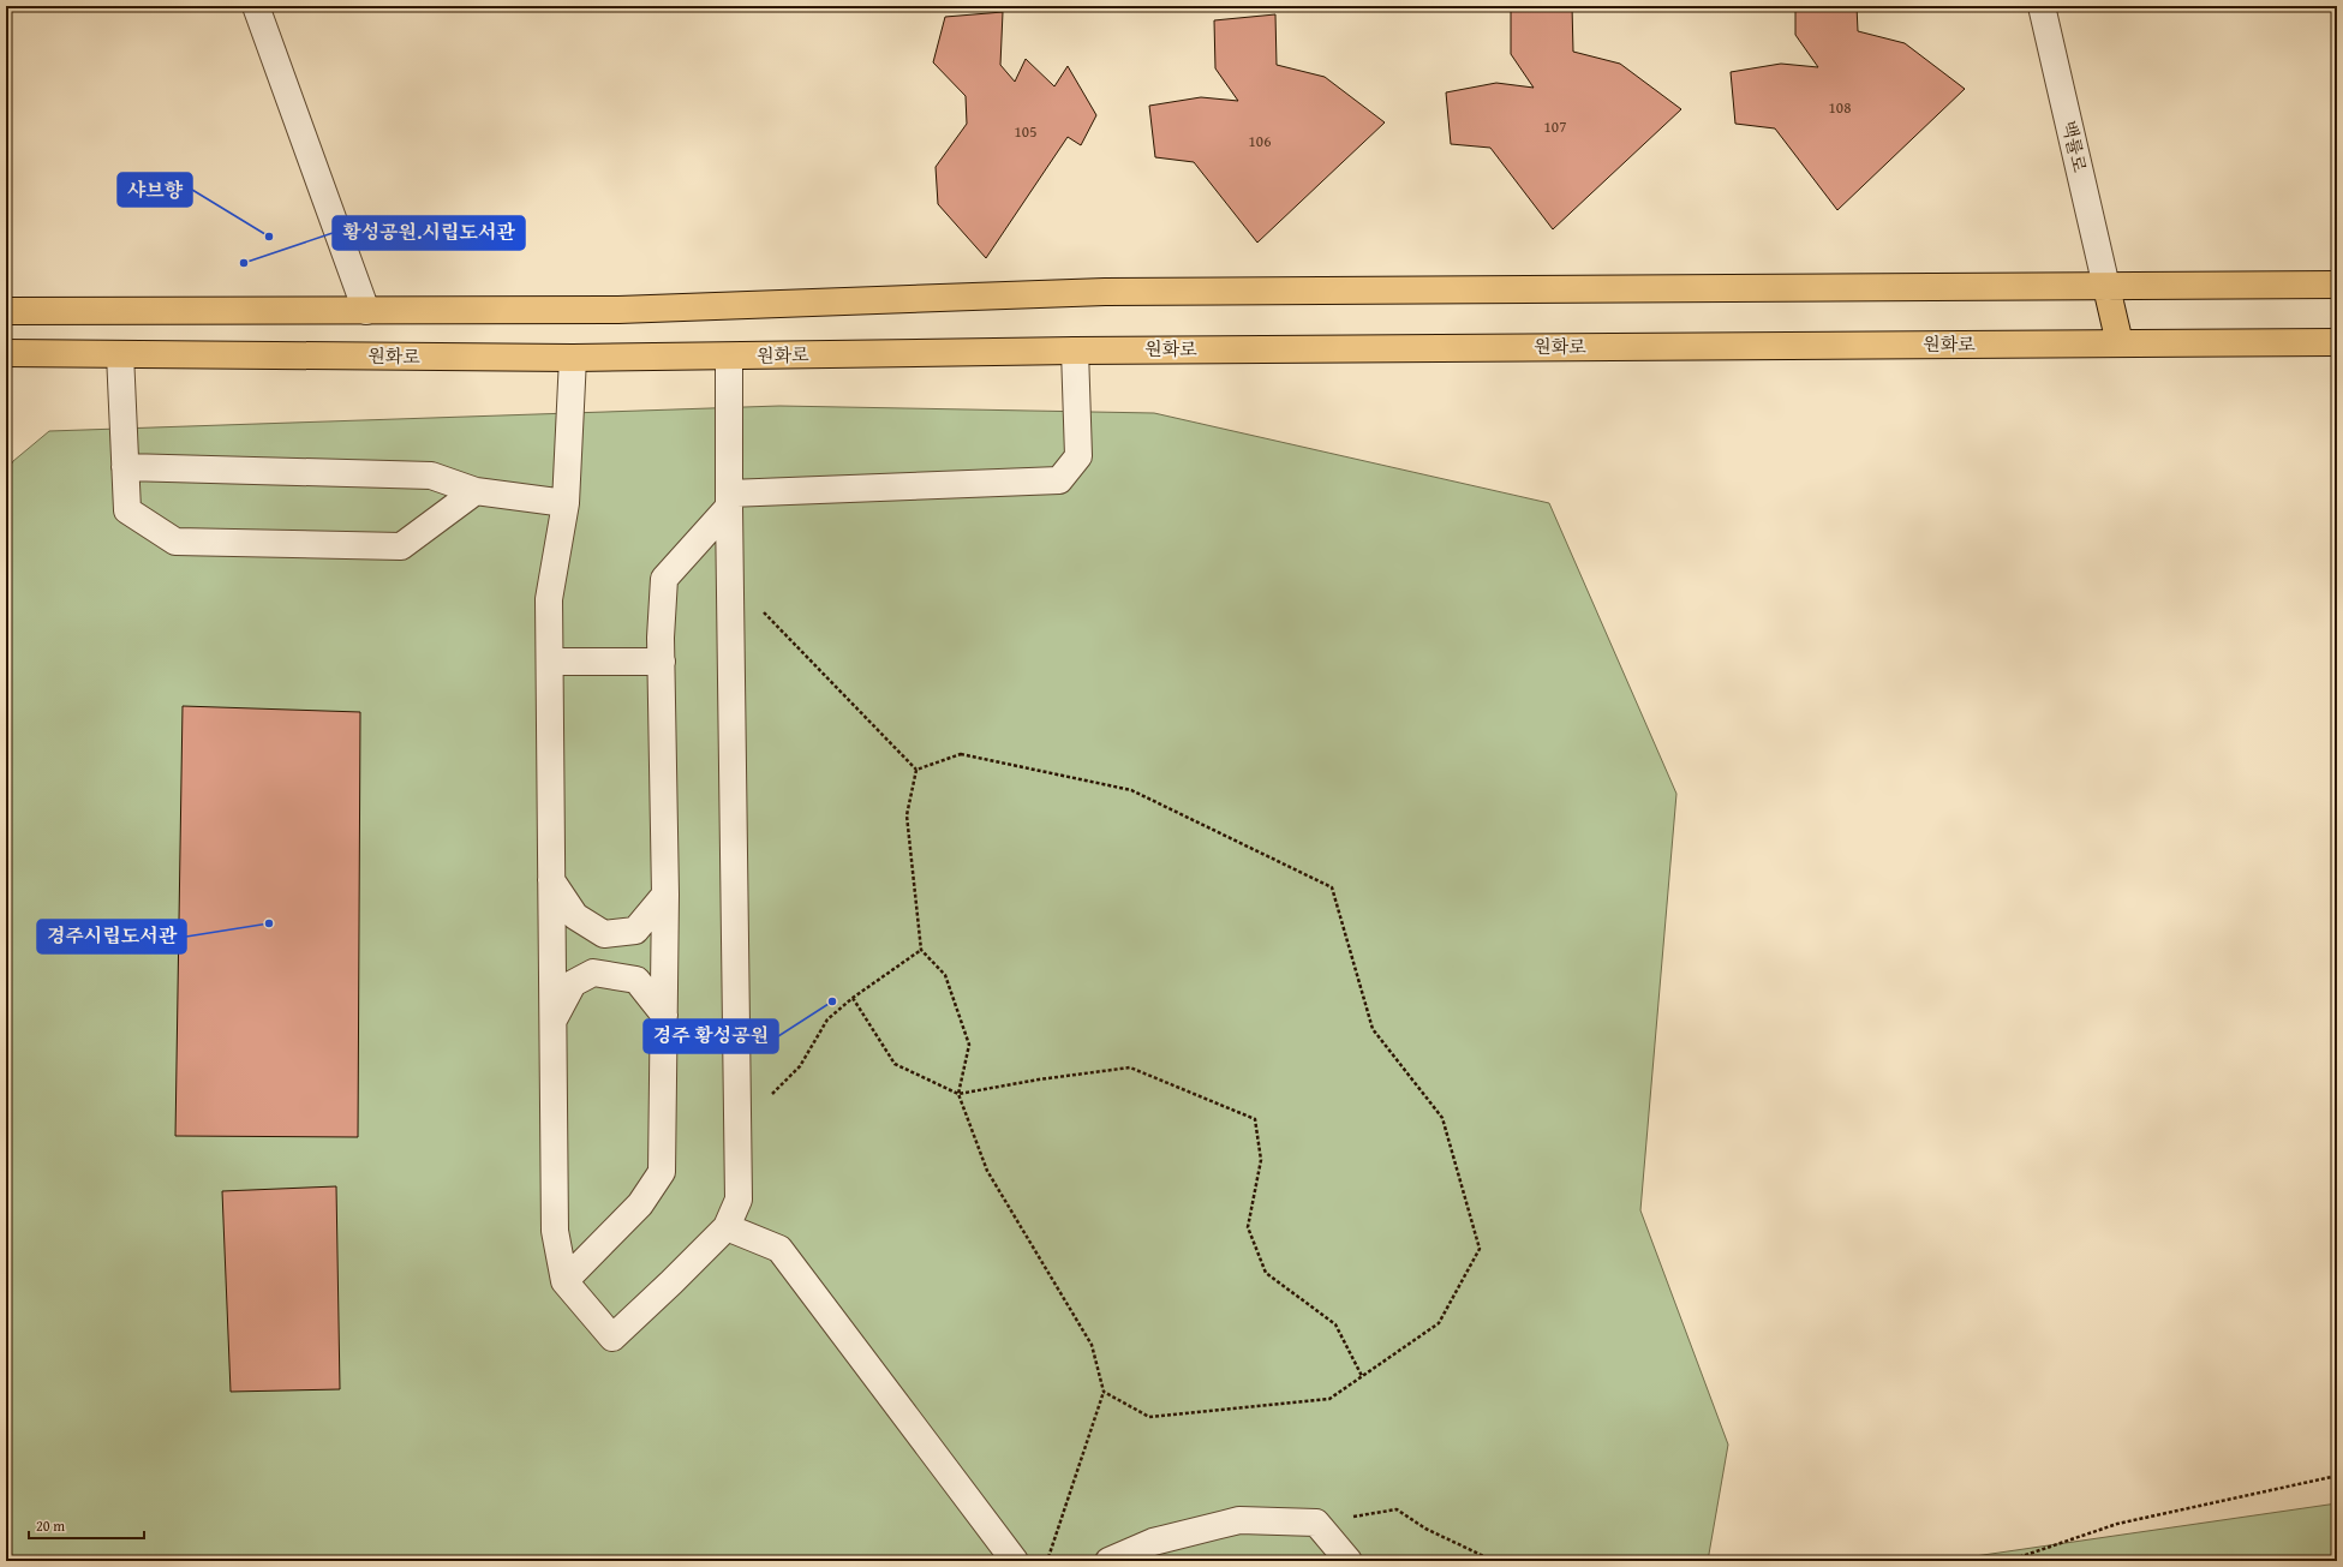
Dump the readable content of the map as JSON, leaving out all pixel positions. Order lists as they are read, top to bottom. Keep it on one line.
{"streets":{"main road":["원화로"],"street":["백률로"]},"places":["샤브향","황성공원.시립도서관","경주시립도서관","경주 황성공원"],"house_numbers":["108","107","105","106"],"scale_bar":"20 m"}
